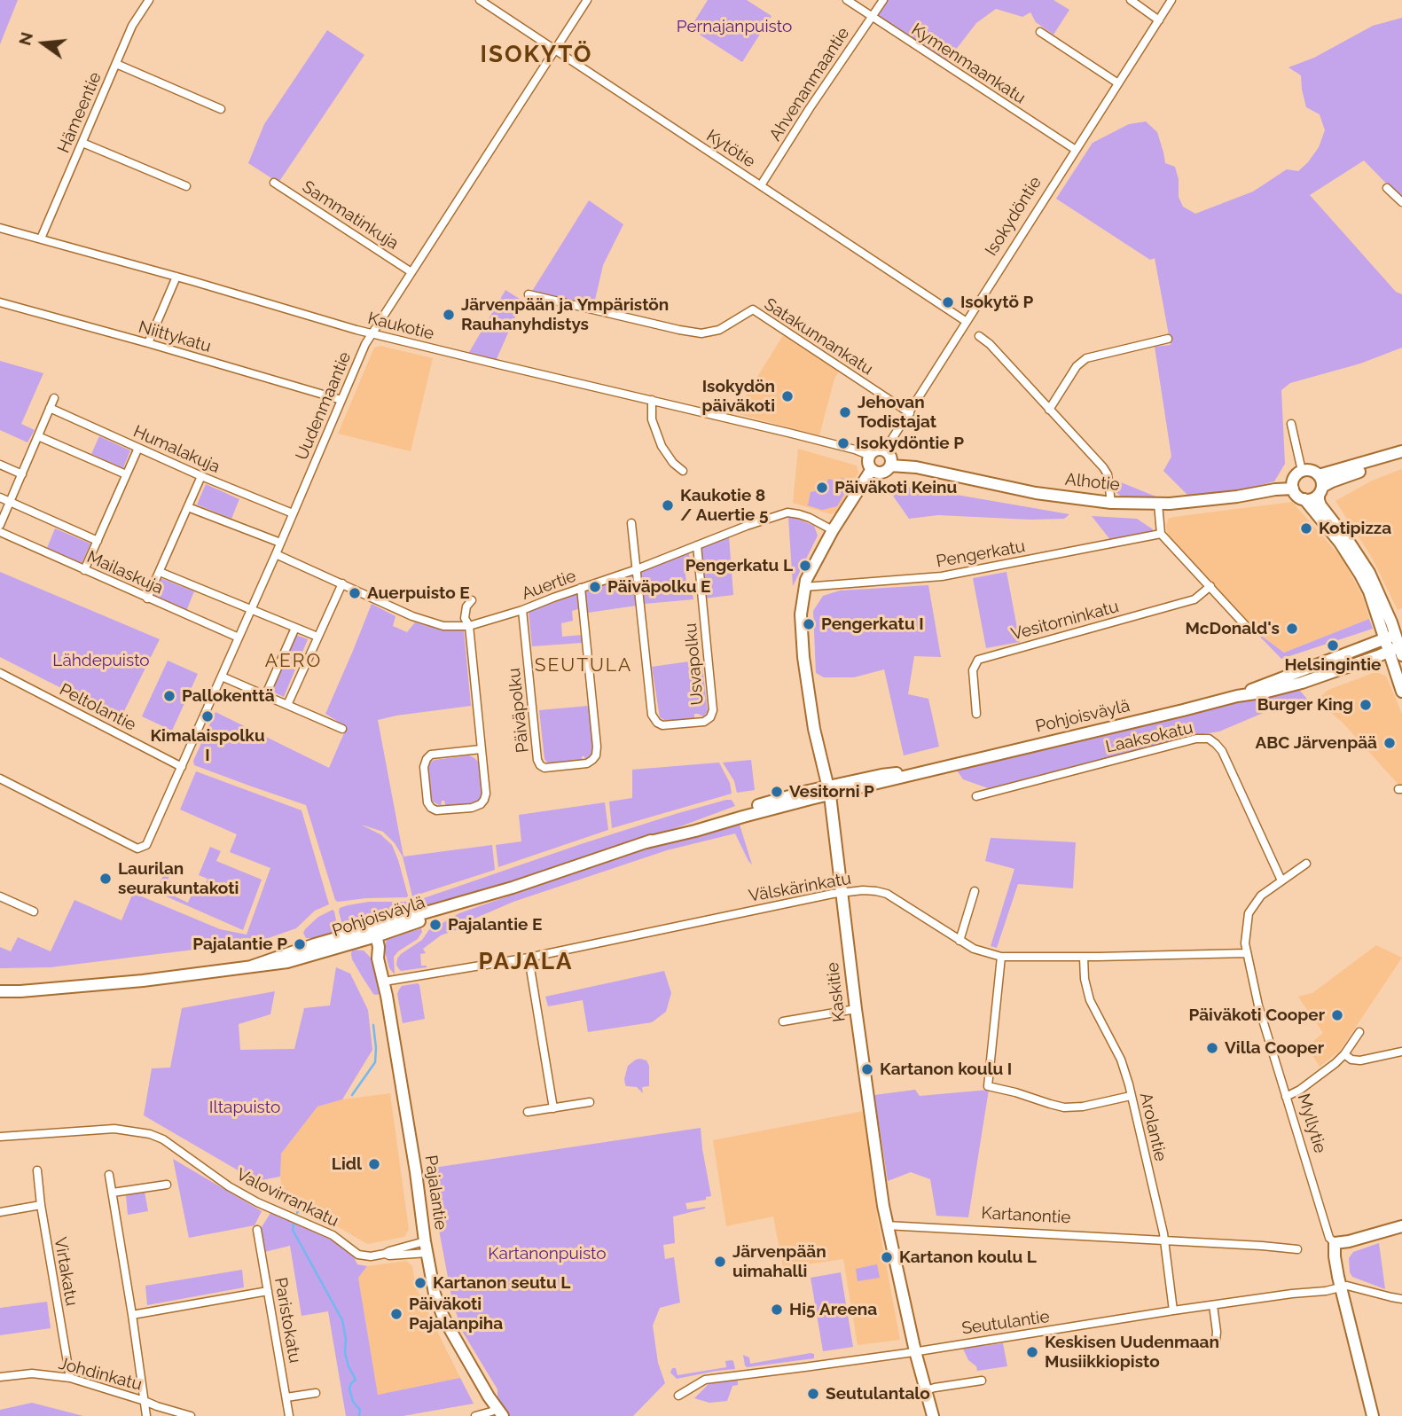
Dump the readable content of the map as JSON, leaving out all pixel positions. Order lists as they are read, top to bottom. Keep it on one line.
{"streets":{"street":["Kymenmaankatu","Ahvenanmaantie","Hämeentie","Kytötie","Sammatinkuja","Isokydöntie","Kaukotie","Niittykatu","Satakunnankatu","Uudenmaantie","Humalakuja","Alhotie","Pengerkatu","Mailaskuja","Auertie","Vesitorninkatu","Usvapolku","Peltolantie","Päiväpolku","Pohjoisväylä","Laaksokatu","Välskärinkatu","Kaskitie","Myllytie","Arolantie","Pajalantie","Valovirrankatu","Kartanontie","Virtakatu","Paristokatu","Seutulantie","Johdinkatu"]},"crossings":[["Kymenmaankatu","Ahvenanmaantie"],["Kymenmaankatu","Isokydöntie"],["Ahvenanmaantie","Kytötie"],["Hämeentie","Kaukotie"],["Kytötie","Isokydöntie"],["Kytötie","Uudenmaantie"],["Sammatinkuja","Uudenmaantie"],["Isokydöntie","Kaukotie"],["Isokydöntie","Satakunnankatu"],["Isokydöntie","Alhotie"],["Kaukotie","Uudenmaantie"],["Kaukotie","Alhotie"],["Niittykatu","Uudenmaantie"],["Uudenmaantie","Humalakuja"],["Uudenmaantie","Mailaskuja"],["Uudenmaantie","Auertie"],["Uudenmaantie","Peltolantie"],["Pengerkatu","Kaskitie"],["Auertie","Usvapolku"],["Auertie","Päiväpolku"],["Auertie","Kaskitie"],["Pohjoisväylä","Kaskitie"],["Pohjoisväylä","Pajalantie"],["Laaksokatu","Myllytie"],["Välskärinkatu","Kaskitie"],["Välskärinkatu","Myllytie"],["Välskärinkatu","Arolantie"],["Välskärinkatu","Pajalantie"],["Kaskitie","Kartanontie"],["Kaskitie","Seutulantie"],["Myllytie","Seutulantie"],["Arolantie","Kartanontie"],["Arolantie","Seutulantie"],["Pajalantie","Valovirrankatu"],["Virtakatu","Johdinkatu"]],"districts":["ISOKYTÖ","AERO","SEUTULA","PAJALA"],"parks":["Pernajanpuisto","Lähdepuisto","Iltapuisto","Kartanonpuisto"],"places":["Isokytö P","Järvenpään ja Ympäristön Rauhanyhdistys","Isokydön päiväkoti","Jehovan Todistajat","Isokydöntie P","Päiväkoti Keinu","Kaukotie 8 / Auertie 5","Kotipizza","Pengerkatu L","Päiväpolku E","Auerpuisto E","Pengerkatu I","McDonald's","Helsingintie","Pallokenttä","Burger King","Kimalaispolku I","ABC Järvenpää","Vesitorni P","Laurilan seurakuntakoti","Pajalantie E","Pajalantie P","Päiväkoti Cooper","Villa Cooper","Kartanon koulu I","Lidl","Kartanon koulu L","Järvenpään uimahalli","Kartanon seutu L","Hi5 Areena","Päiväkoti Pajalanpiha","Keskisen Uudenmaan Musiikkiopisto","Seutulantalo"],"north":"left"}
